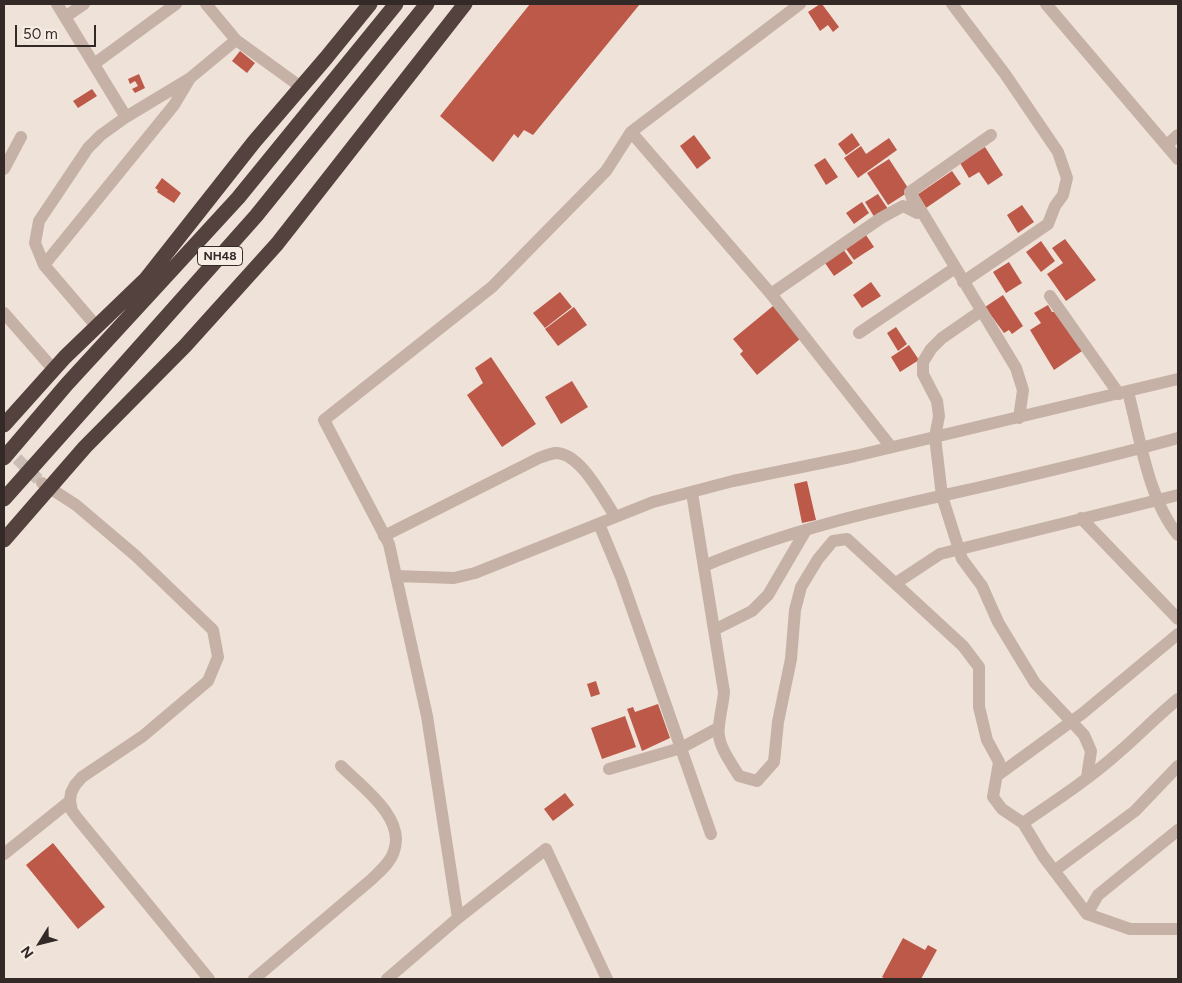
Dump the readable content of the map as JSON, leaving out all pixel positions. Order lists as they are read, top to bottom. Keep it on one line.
{"streets":{"highway":["NH48"]},"scale_bar":"50 m","north":"bottom left"}
